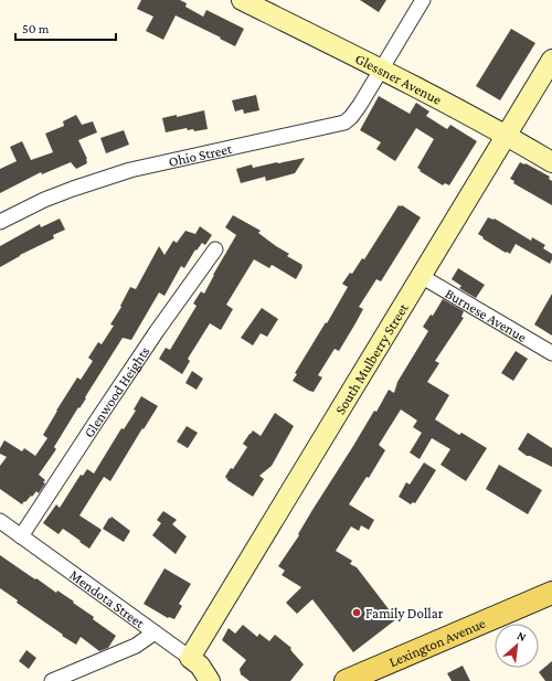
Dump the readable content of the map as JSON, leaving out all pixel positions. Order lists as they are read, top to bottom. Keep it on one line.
{"streets":{"main road":["Lexington Avenue"],"street":["Glessner Avenue","Ohio Street","Burnese Avenue","South Mulberry Street","Glenwood Heights","Mendota Street"]},"crossings":[["Glessner Avenue","Ohio Street"],["Glessner Avenue","South Mulberry Street"],["Burnese Avenue","South Mulberry Street"],["South Mulberry Street","Mendota Street"],["Glenwood Heights","Mendota Street"]],"places":["Family Dollar"],"scale_bar":"50 m","north":"top right"}
